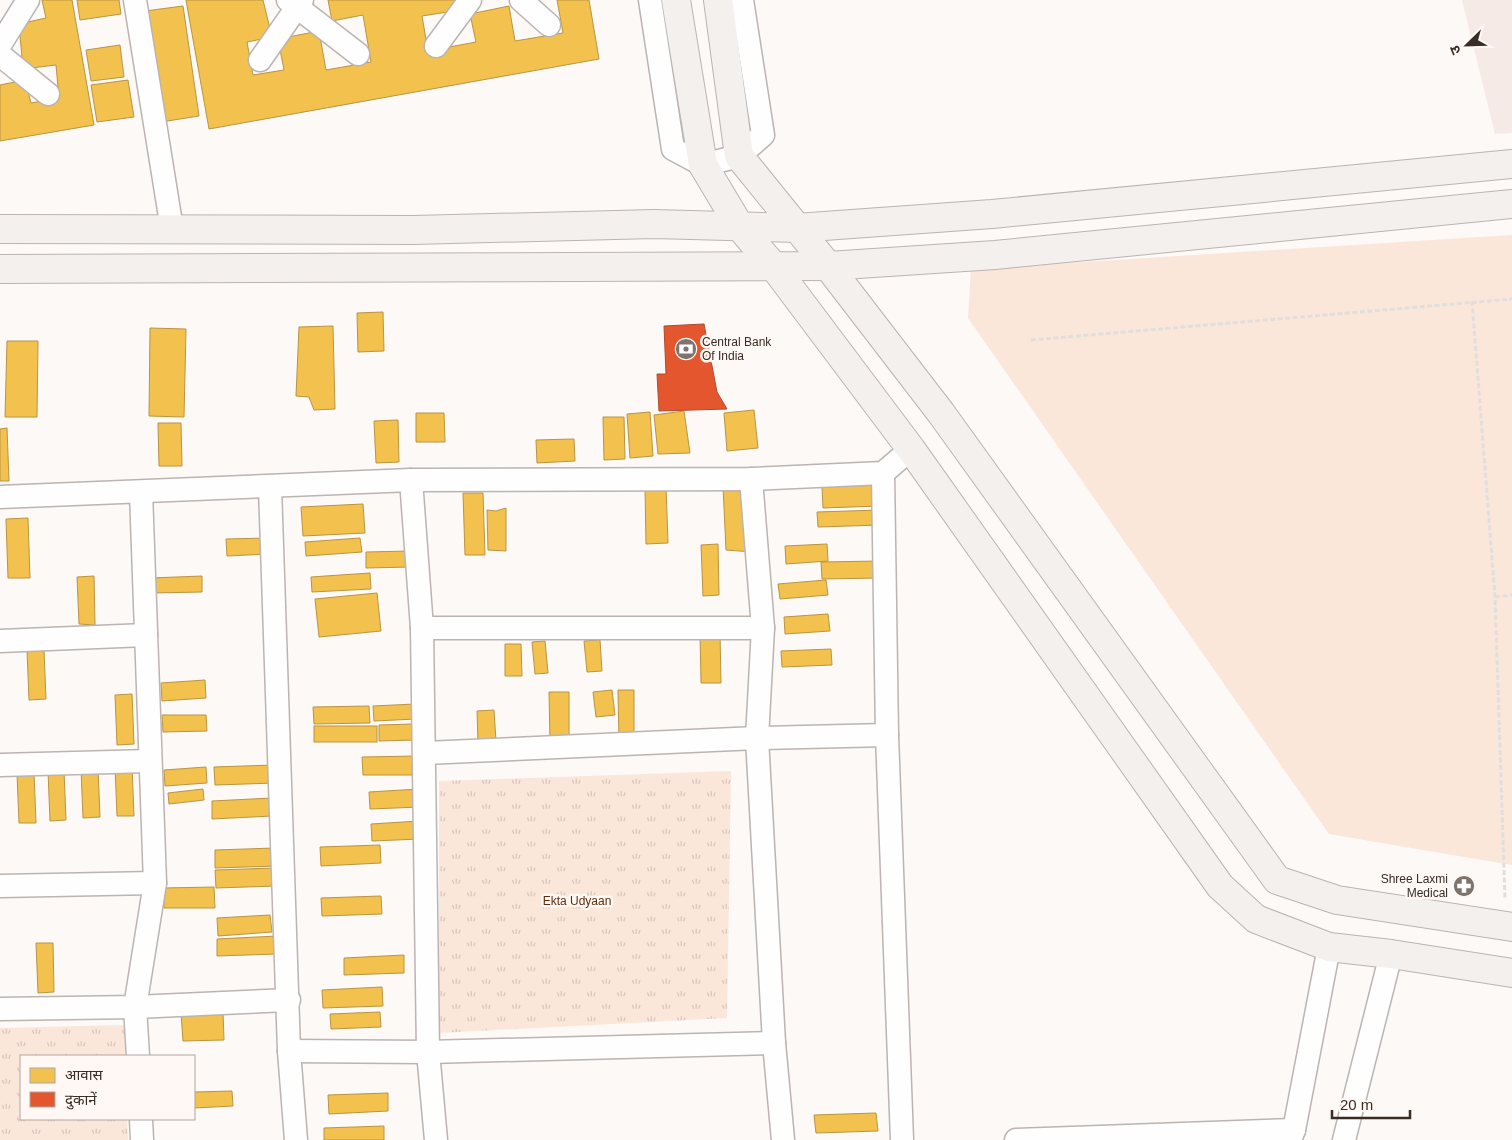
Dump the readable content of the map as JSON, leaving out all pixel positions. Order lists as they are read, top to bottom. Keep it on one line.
{"parks":["Ekta Udyaan"],"places":{"bank":["Central Bank Of India"],"pharmacy":["Shree Laxmi Medical"]},"legend":["आवास","दुकानें"],"scale_bar":"20 m","north":"bottom left"}
